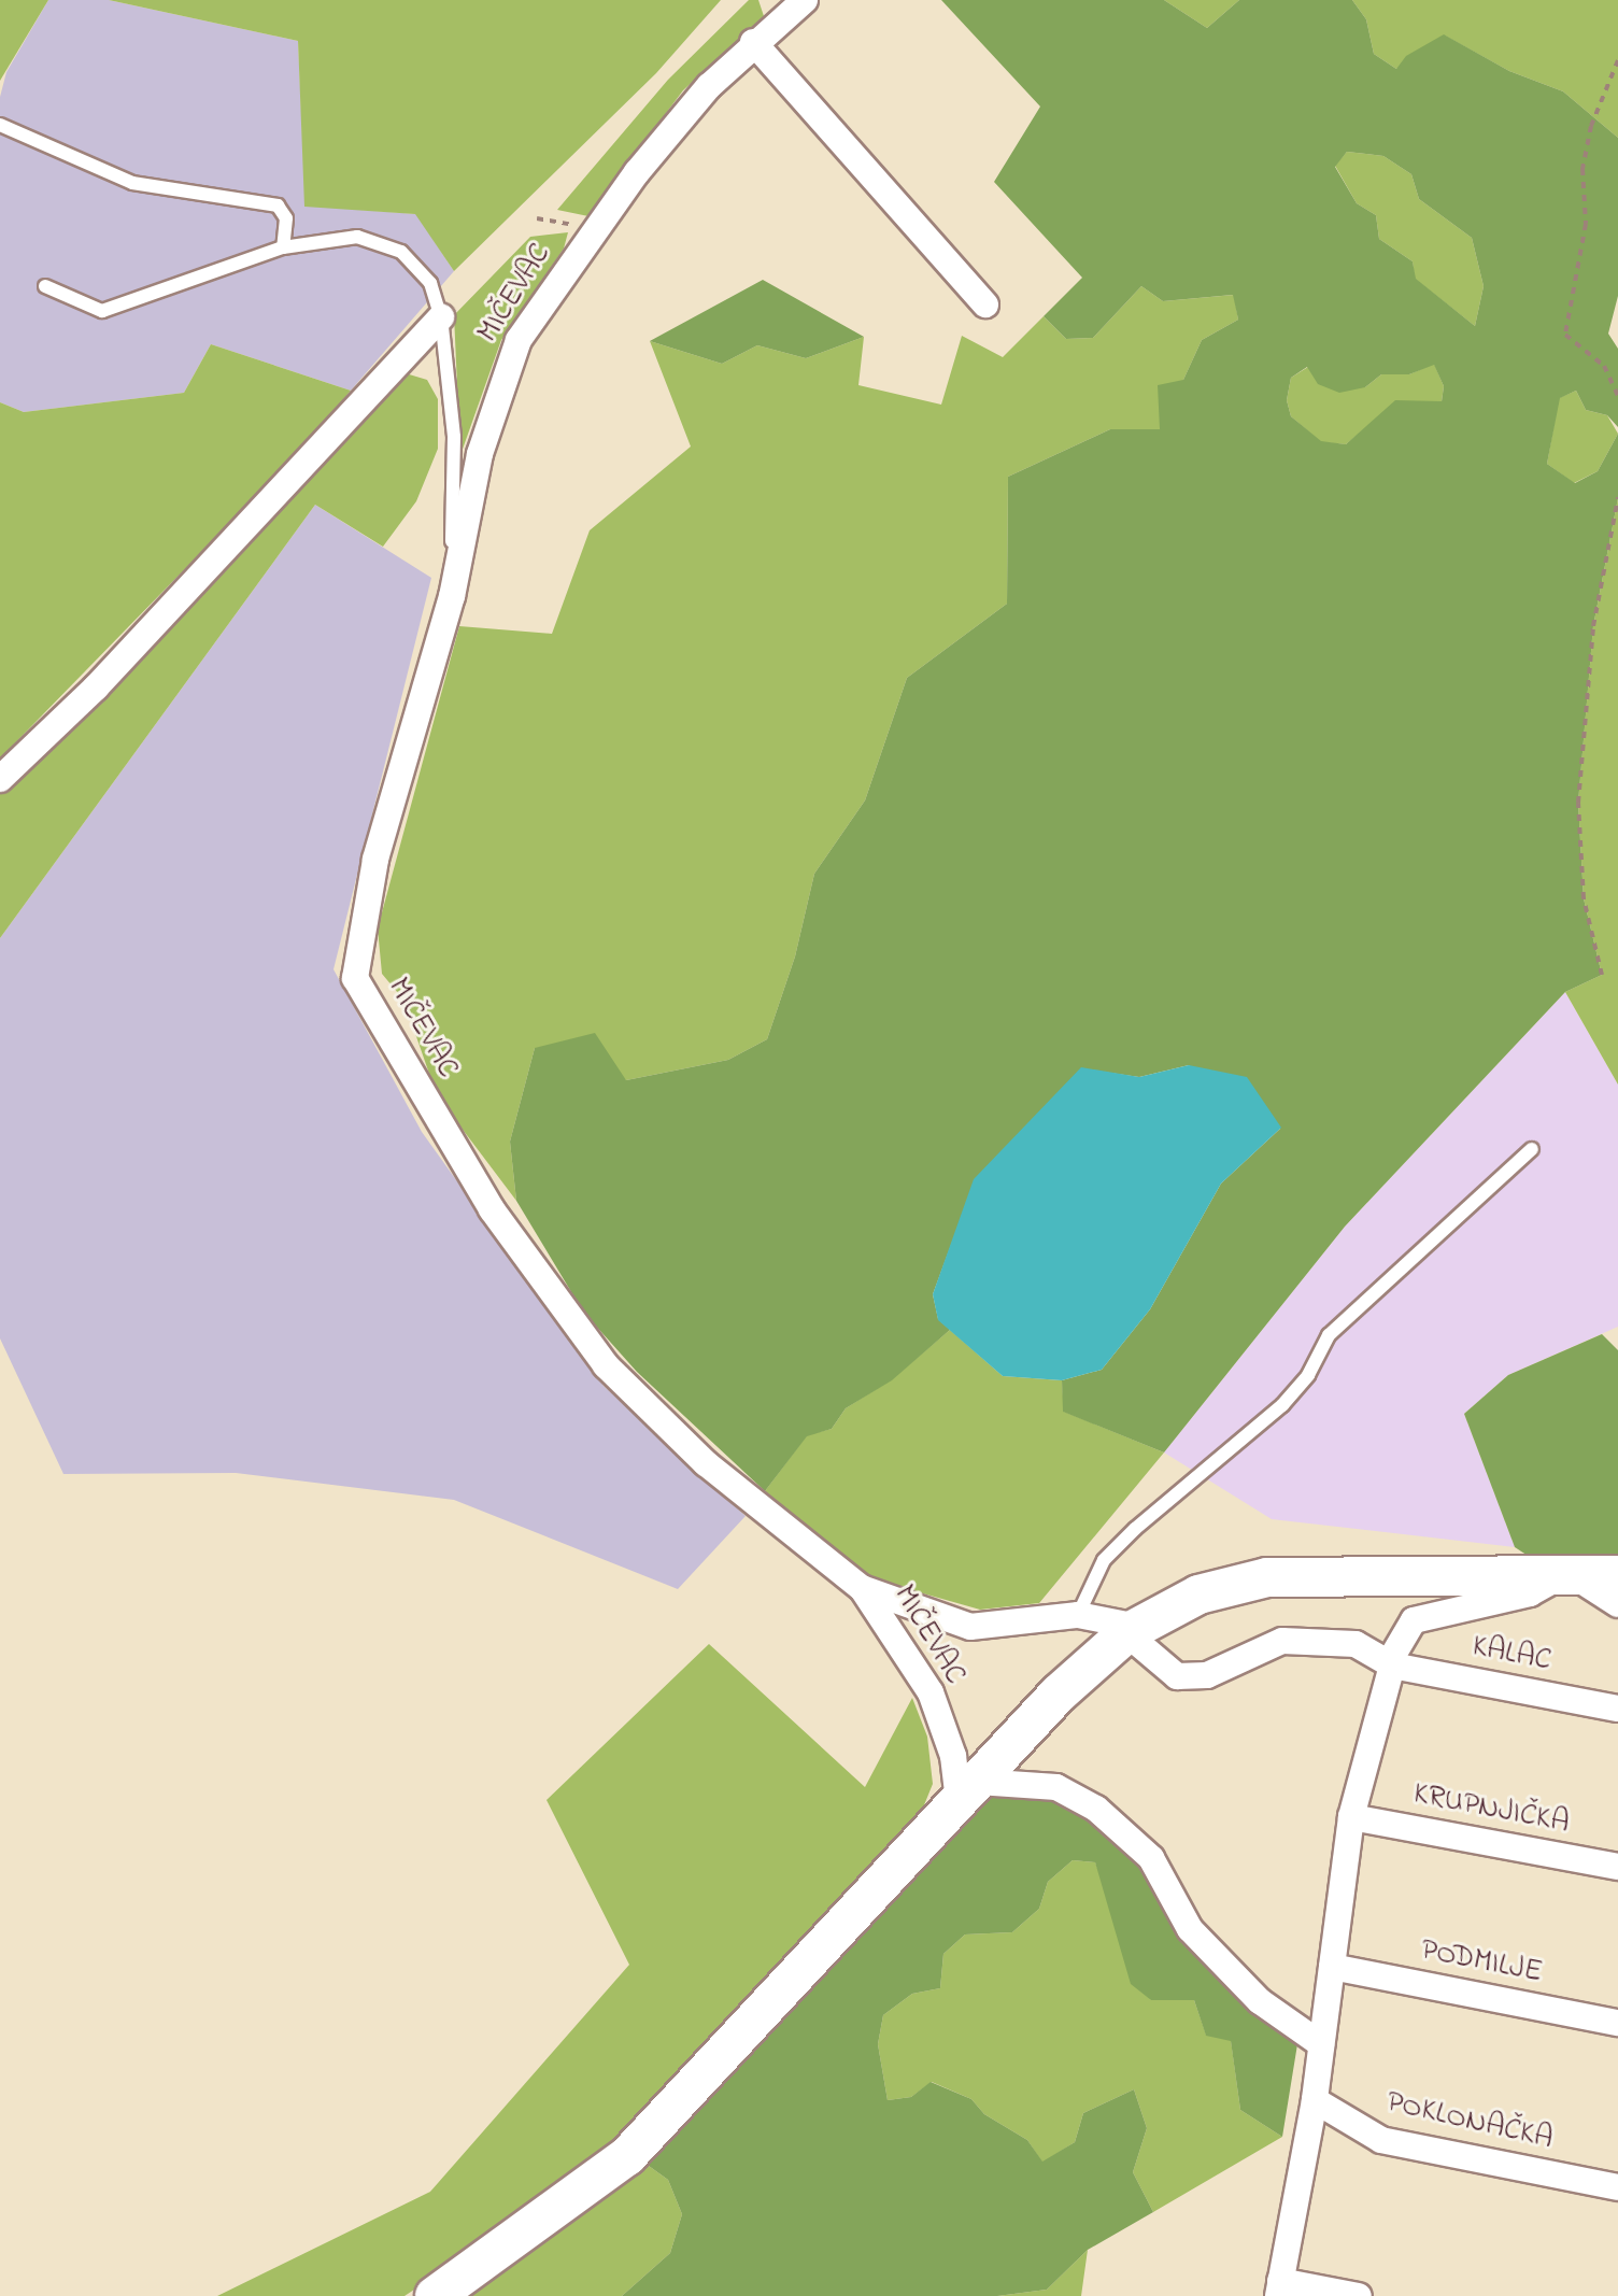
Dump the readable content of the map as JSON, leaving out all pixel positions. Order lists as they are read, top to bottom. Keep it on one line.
{"streets":{"street":["MIČEVAC","KALAC","KRUPNJIČKA","PODMILJE","POKLONAČKA"]}}
